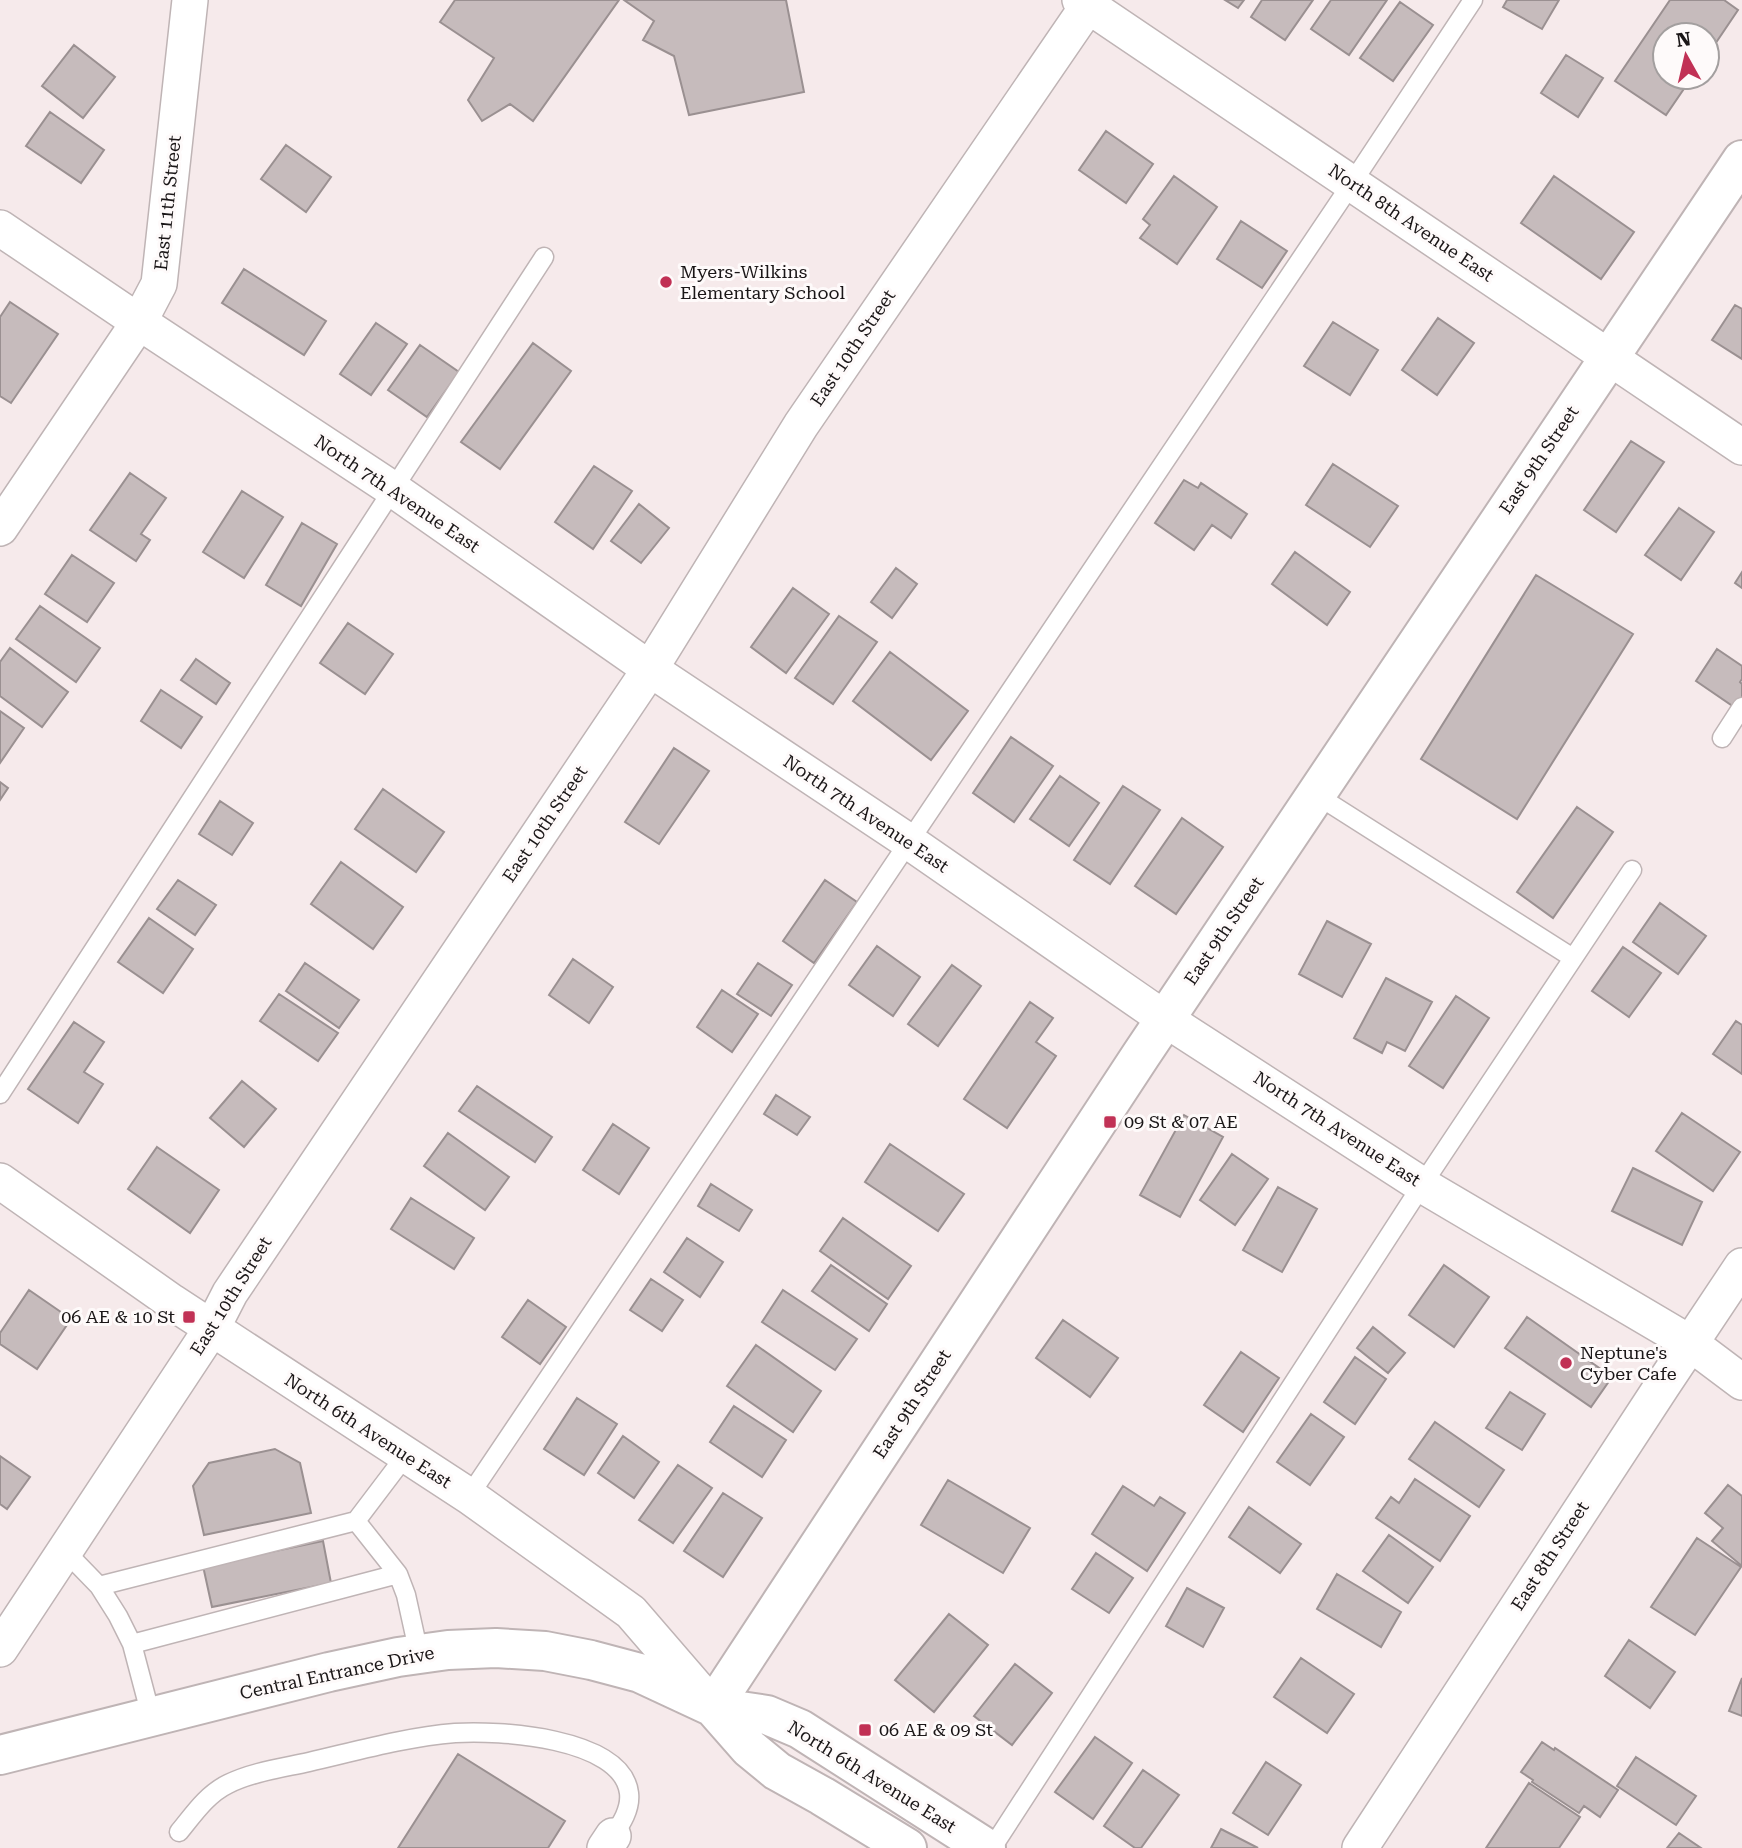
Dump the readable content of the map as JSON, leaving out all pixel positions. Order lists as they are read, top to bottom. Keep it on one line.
{"streets":{"street":["East 11th Street","North 8th Avenue East","East 10th Street","East 9th Street","North 7th Avenue East","North 6th Avenue East","East 8th Street","Central Entrance Drive"]},"crossings":[["East 11th Street","North 7th Avenue East"],["North 8th Avenue East","East 10th Street"],["North 8th Avenue East","East 9th Street"],["East 10th Street","North 7th Avenue East"],["East 10th Street","North 6th Avenue East"],["East 9th Street","North 7th Avenue East"],["East 9th Street","North 6th Avenue East"],["East 9th Street","Central Entrance Drive"],["North 7th Avenue East","East 8th Street"],["North 6th Avenue East","Central Entrance Drive"]],"places":{"other":["Myers-Wilkins Elementary School","Neptune's Cyber Cafe"],"transit":["09 St & 07 AE","06 AE & 10 St","06 AE & 09 St"]},"north":"top"}
